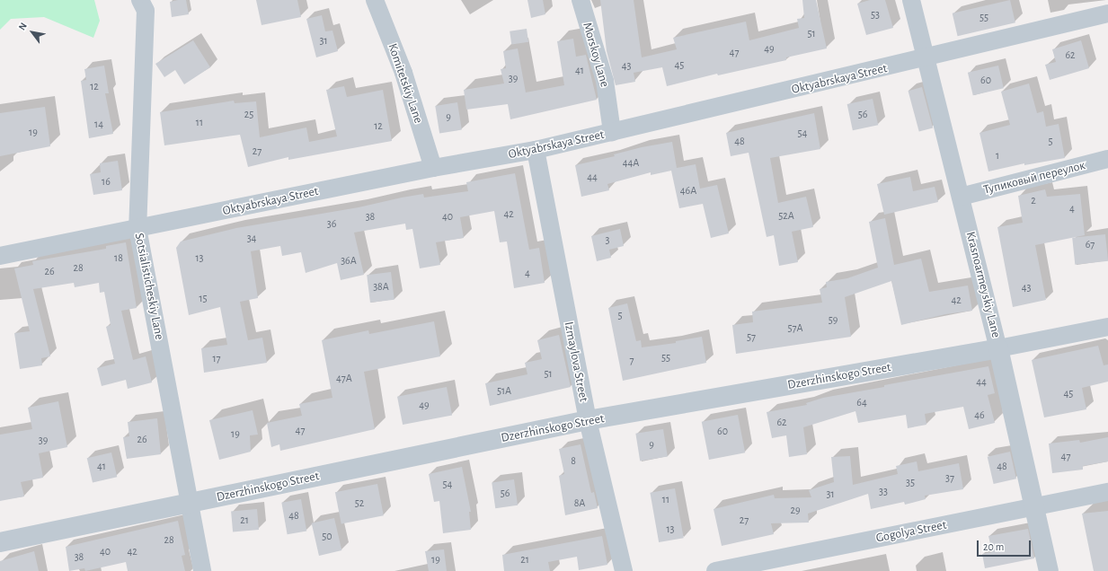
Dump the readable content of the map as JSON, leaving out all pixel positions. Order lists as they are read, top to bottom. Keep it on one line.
{"streets":{"street":["Morskoy Lane","Oktyabrskaya Street","Komitetskiy Lane","Тупиковый переулок","Krasnoarmeyskiy Lane","Sotsialisticheskiy Lane","Izmaylova Street","Dzerzhinskogo Street","Gogolya Street"]},"crossings":[["Morskoy Lane","Oktyabrskaya Street"],["Oktyabrskaya Street","Komitetskiy Lane"],["Oktyabrskaya Street","Krasnoarmeyskiy Lane"],["Oktyabrskaya Street","Sotsialisticheskiy Lane"],["Oktyabrskaya Street","Izmaylova Street"],["Тупиковый переулок","Krasnoarmeyskiy Lane"],["Krasnoarmeyskiy Lane","Dzerzhinskogo Street"],["Krasnoarmeyskiy Lane","Gogolya Street"],["Sotsialisticheskiy Lane","Dzerzhinskogo Street"],["Izmaylova Street","Dzerzhinskogo Street"]],"house_numbers":["53","55","51","31","49","47","62","45","43","41","39","60","12","25","56","9","11","14","12","19","54","48","5","27","1","44А","44","16","46А","2","4","42","52А","38","40","36","34","3","67","18","13","36А","28","26","4","38А","43","15","42","5","59","57А","57","55","17","7","51","47А","44","51А","45","64","49","46","62","47","60","19","26","39","9","47","8","41","48","37","35","54","33","56","31","11","52","8А","29","48","21","27","13","50","28","40","42","38","19","21"],"scale_bar":"20 m","north":"top left"}
